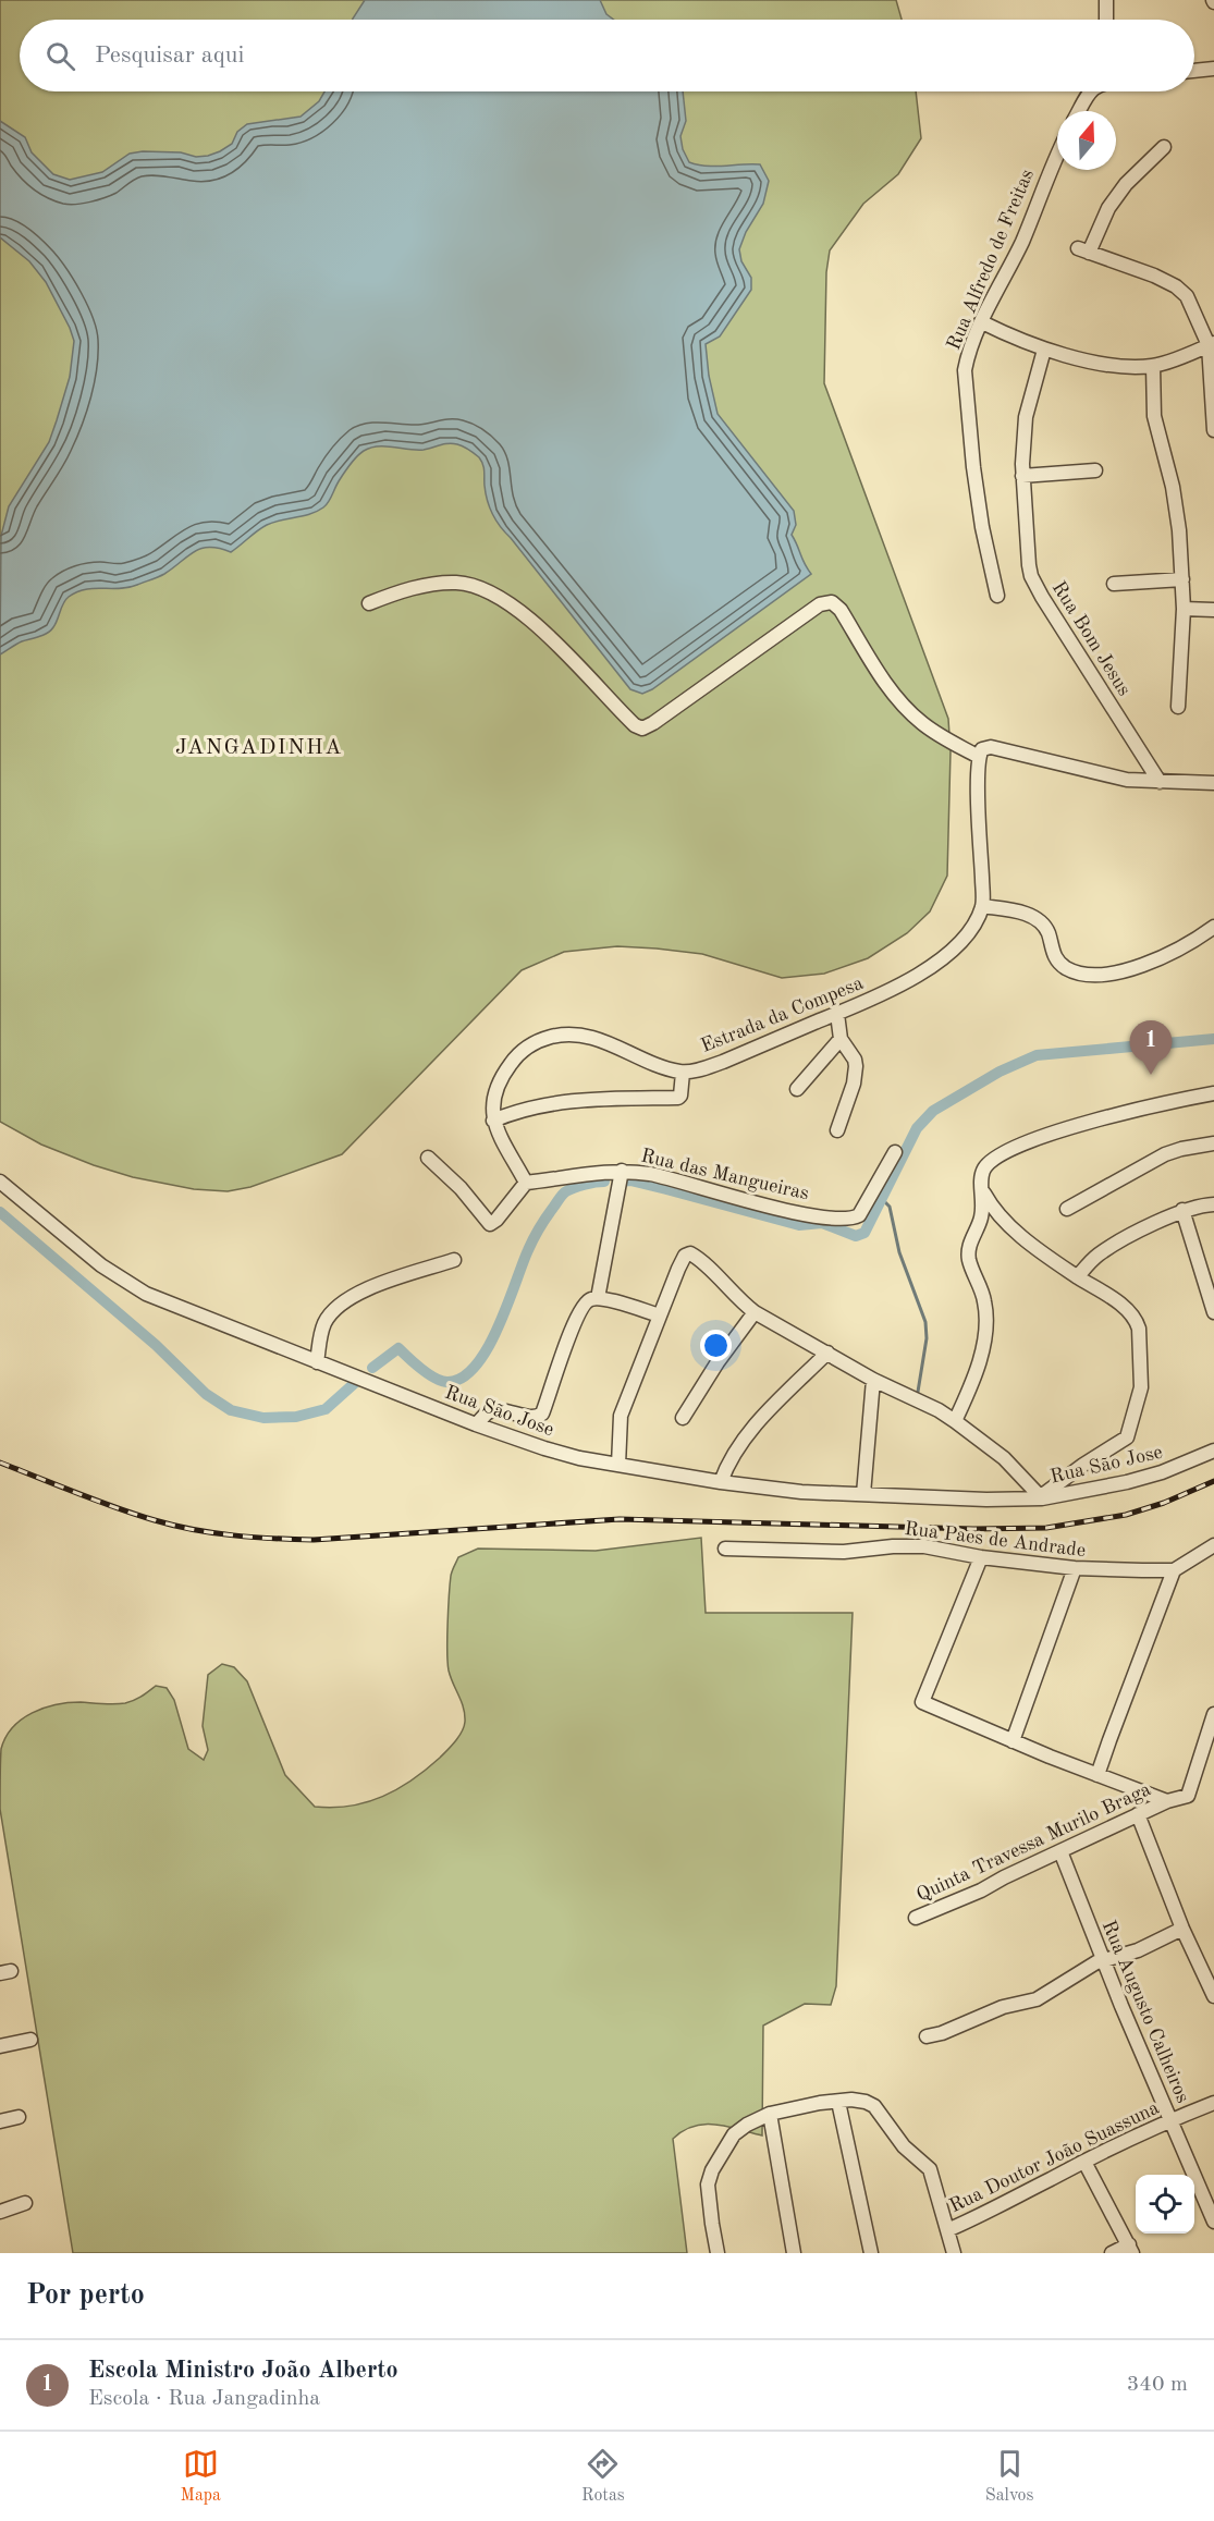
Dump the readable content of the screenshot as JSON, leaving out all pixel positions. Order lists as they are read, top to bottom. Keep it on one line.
{"streets":{"street":["Rua Alfredo de Freitas","Rua Bom Jesus","Estrada da Compesa","Rua das Mangueiras","Rua São Jose","Rua Paes de Andrade","Quinta Travessa Murilo Braga","Rua Augusto Calheiros","Rua Doutor João Suassuna"]},"crossings":[["Quinta Travessa Murilo Braga","Rua Augusto Calheiros"],["Rua Augusto Calheiros","Rua Doutor João Suassuna"]],"districts":["JANGADINHA"],"north":"top","page":{"search":"Pesquisar aqui","pins":"1","heading":"Por perto","list":[{"mark":"1","name":"Escola Ministro João Alberto","note":"Escola · Rua Jangadinha","value":"340 m"}],"nav":["Mapa","Rotas","Salvos"]}}
